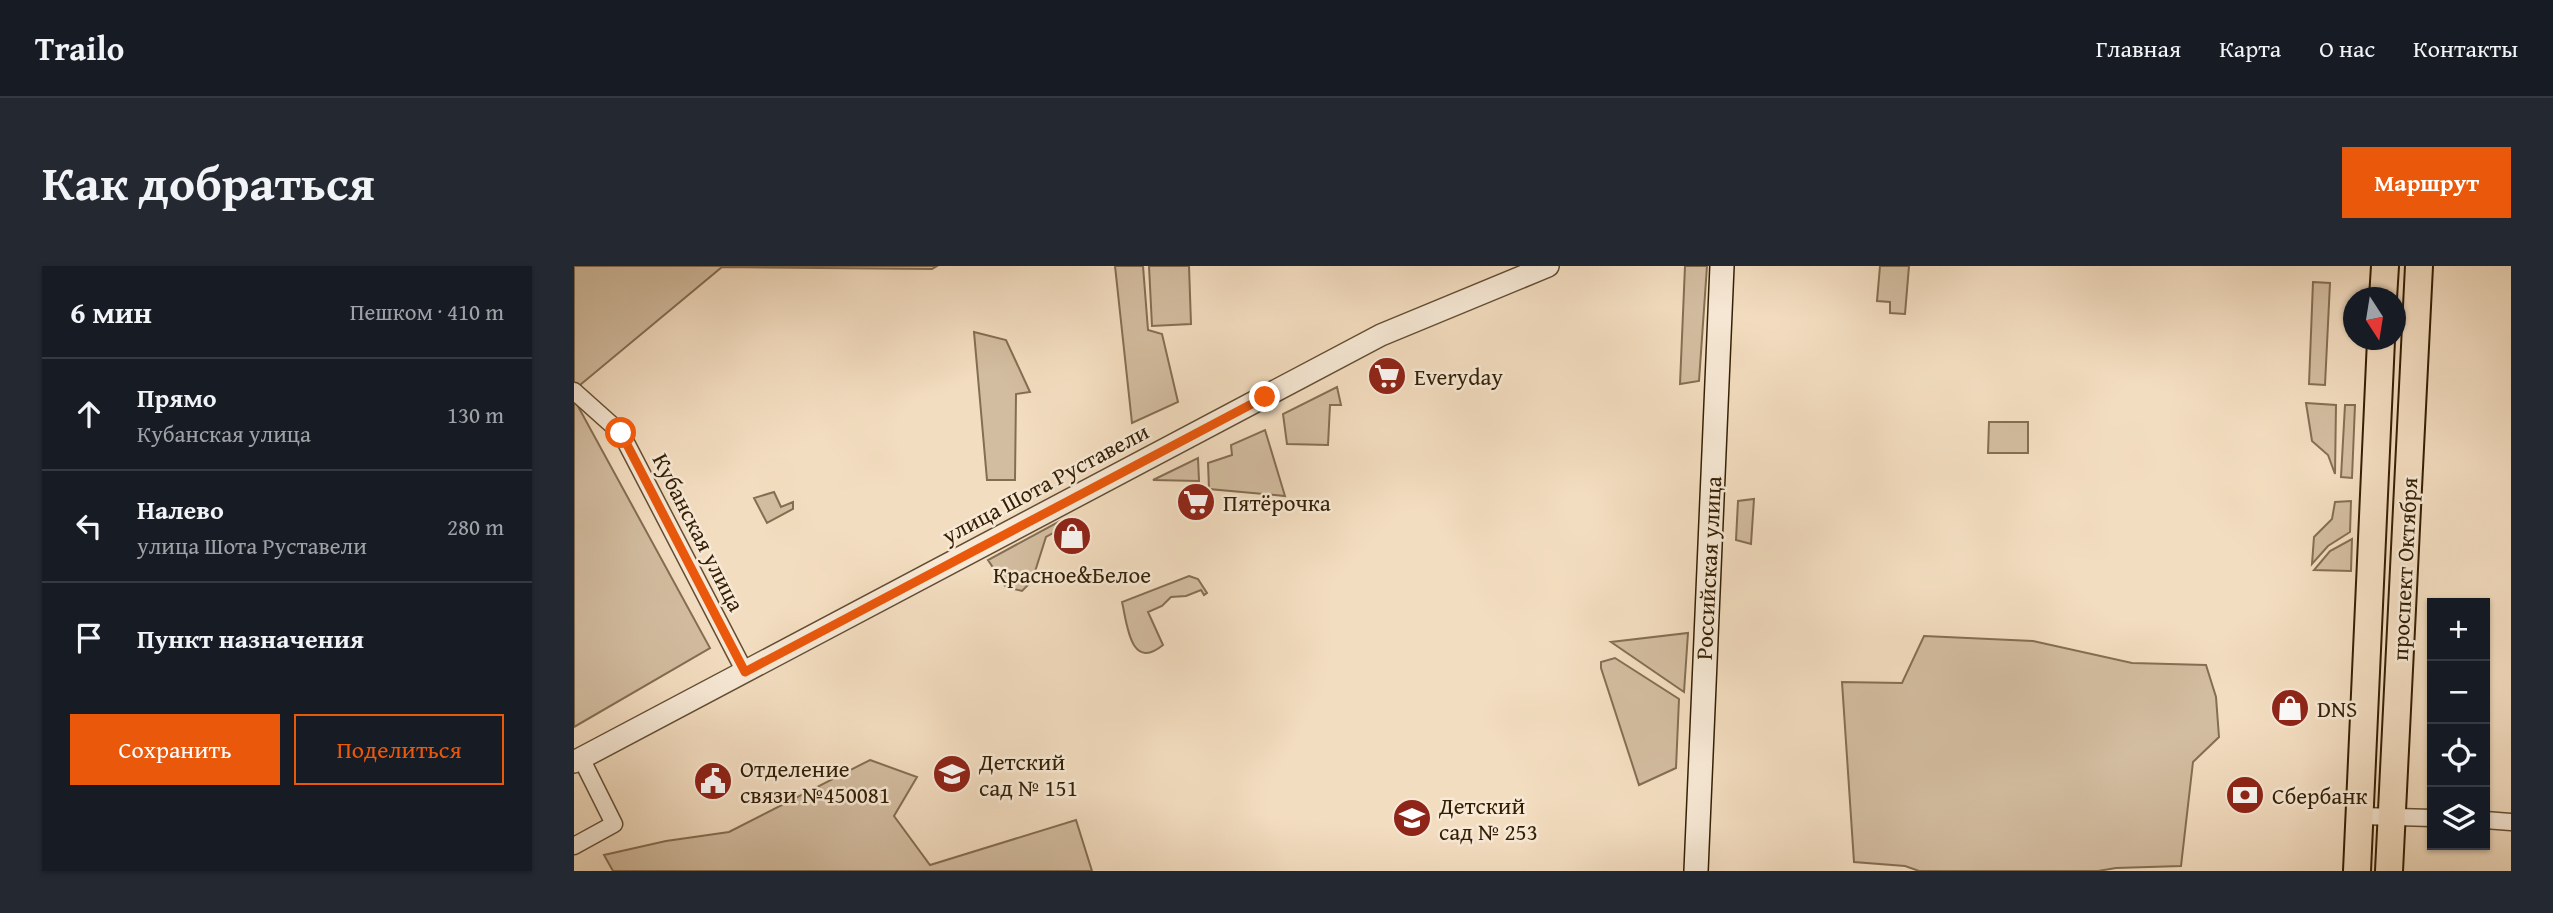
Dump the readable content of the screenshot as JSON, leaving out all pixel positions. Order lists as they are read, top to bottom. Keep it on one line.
{"streets":{"main road":["Российская улица","проспект Октября"],"street":["улица Шота Руставели","Кубанская улица"]},"crossings":[["улица Шота Руставели","Кубанская улица"]],"places":{"supermarket":["Everyday","Пятёрочка"],"shop":["Красное&Белое","DNS"],"school or university":["Детский сад № 151","Детский сад № 253"],"public building":["Отделение связи №450081"],"bank":["Сбербанк"]},"north":"bottom","page":{"header":"Trailo","nav":["Главная","Карта","О нас","Контакты"],"title":"Как добраться","buttons":["Маршрут",["Сохранить","Поделиться"]],"heading":["6 мин","Пешком · 410 m"],"list":[["Прямо","Кубанская улица","130 m"],["Налево","улица Шота Руставели","280 m"],"Пункт назначения"],"map_buttons":["+","−"]}}
